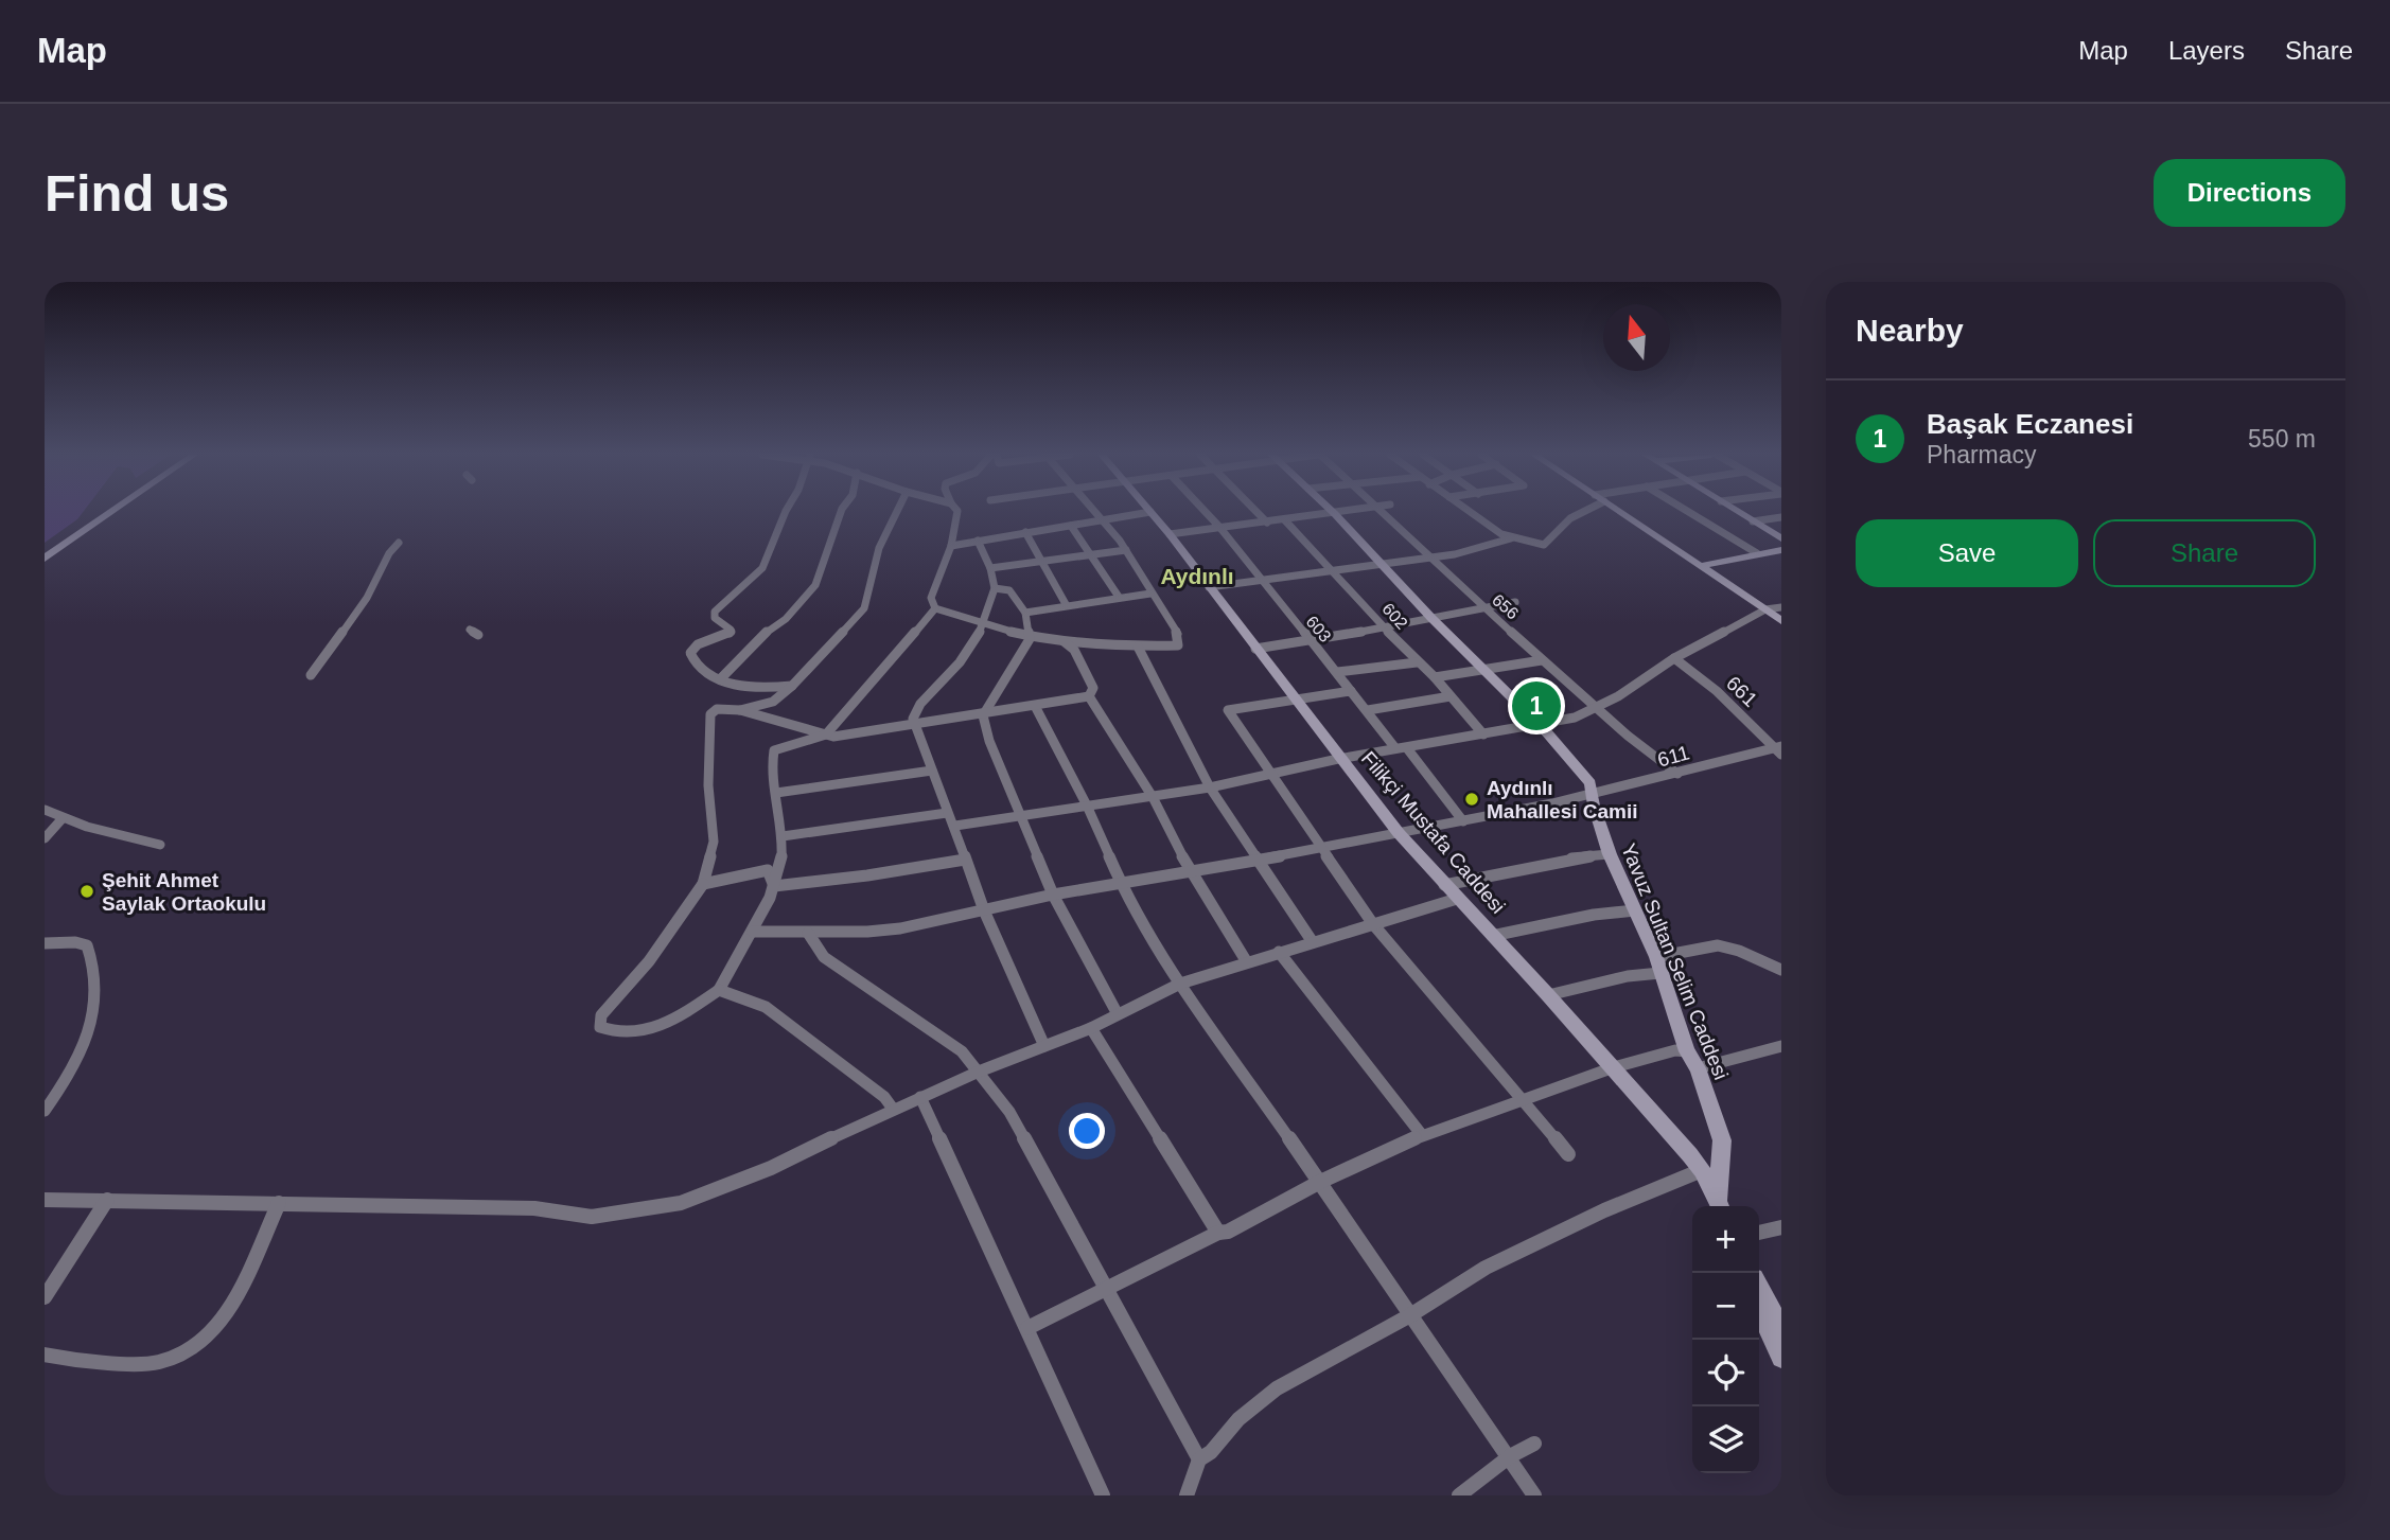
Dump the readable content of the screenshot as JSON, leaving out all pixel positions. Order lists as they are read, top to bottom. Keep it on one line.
{"streets":{"street":["656","602","603","661","611","Filikçi Mustafa Caddesi","Yavuz Sultan Selim Caddesi"]},"crossings":[["656","611"],["661","611"],["611","Filikçi Mustafa Caddesi"],["611","Yavuz Sultan Selim Caddesi"]],"districts":["Aydınlı"],"places":["Aydınlı Mahallesi Camii","Şehit Ahmet Saylak Ortaokulu"],"north":"top","page":{"header":"Map","nav":["Map","Layers","Share"],"buttons":["Directions",["Save","Share"]],"title":"Find us","heading":"Nearby","list":[{"mark":"1","name":"Başak Eczanesi","note":"Pharmacy","value":"550 m"}],"pins":"1","map_buttons":["+","−"]}}
